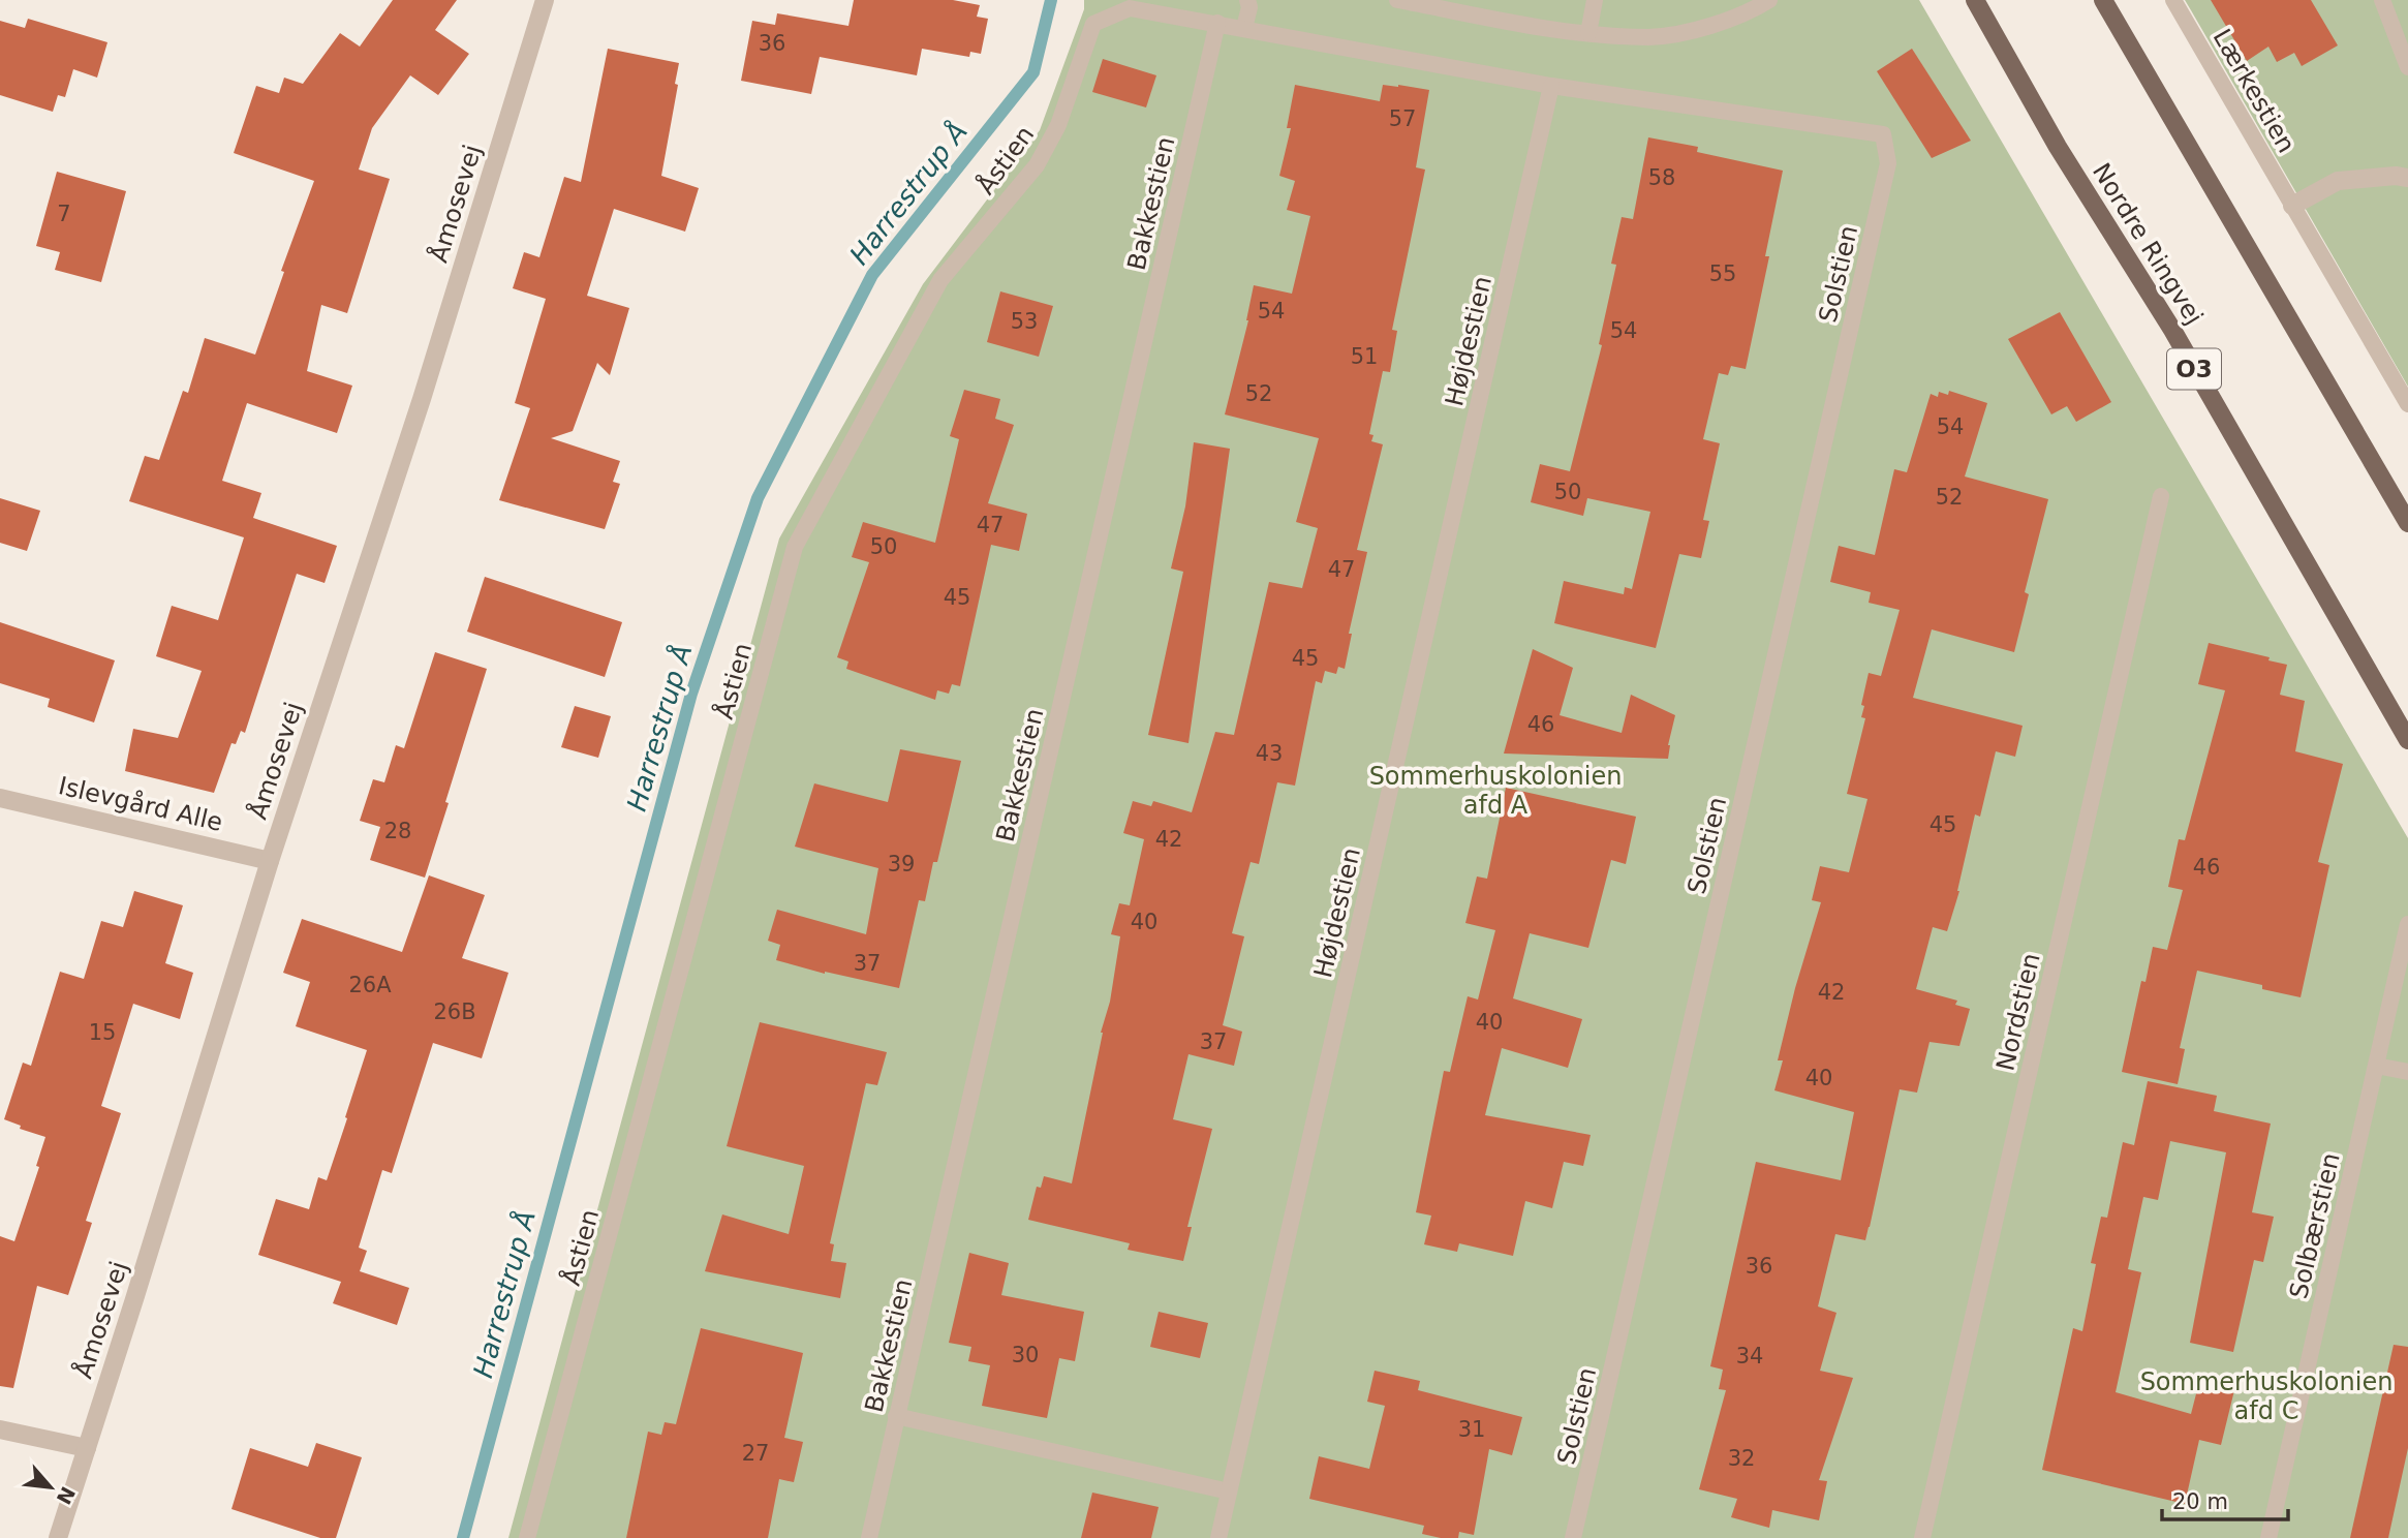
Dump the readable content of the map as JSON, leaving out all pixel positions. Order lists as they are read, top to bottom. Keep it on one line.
{"streets":{"main road":["Nordre Ringvej","O3"],"street":["Åmosevej","Islevgård Alle"],"lane":["Lærkestien","Åstien","Bakkestien","Solstien","Højdestien","Nordstien","Solbærstien"]},"crossings":[["Åstien","Bakkestien"],["Åstien","Solstien"],["Åstien","Højdestien"],["Åmosevej","Islevgård Alle"]],"water":["Harrestrup Å"],"parks":["Sommerhuskolonien afd A","Sommerhuskolonien afd C"],"house_numbers":["36","57","58","7","55","54","53","54","51","52","54","50","52","47","50","47","45","45","46","43","45","28","42","39","46","40","37","26A","42","26B","40","15","37","40","36","30","34","31","27","32"],"scale_bar":"20 m","north":"bottom right"}
